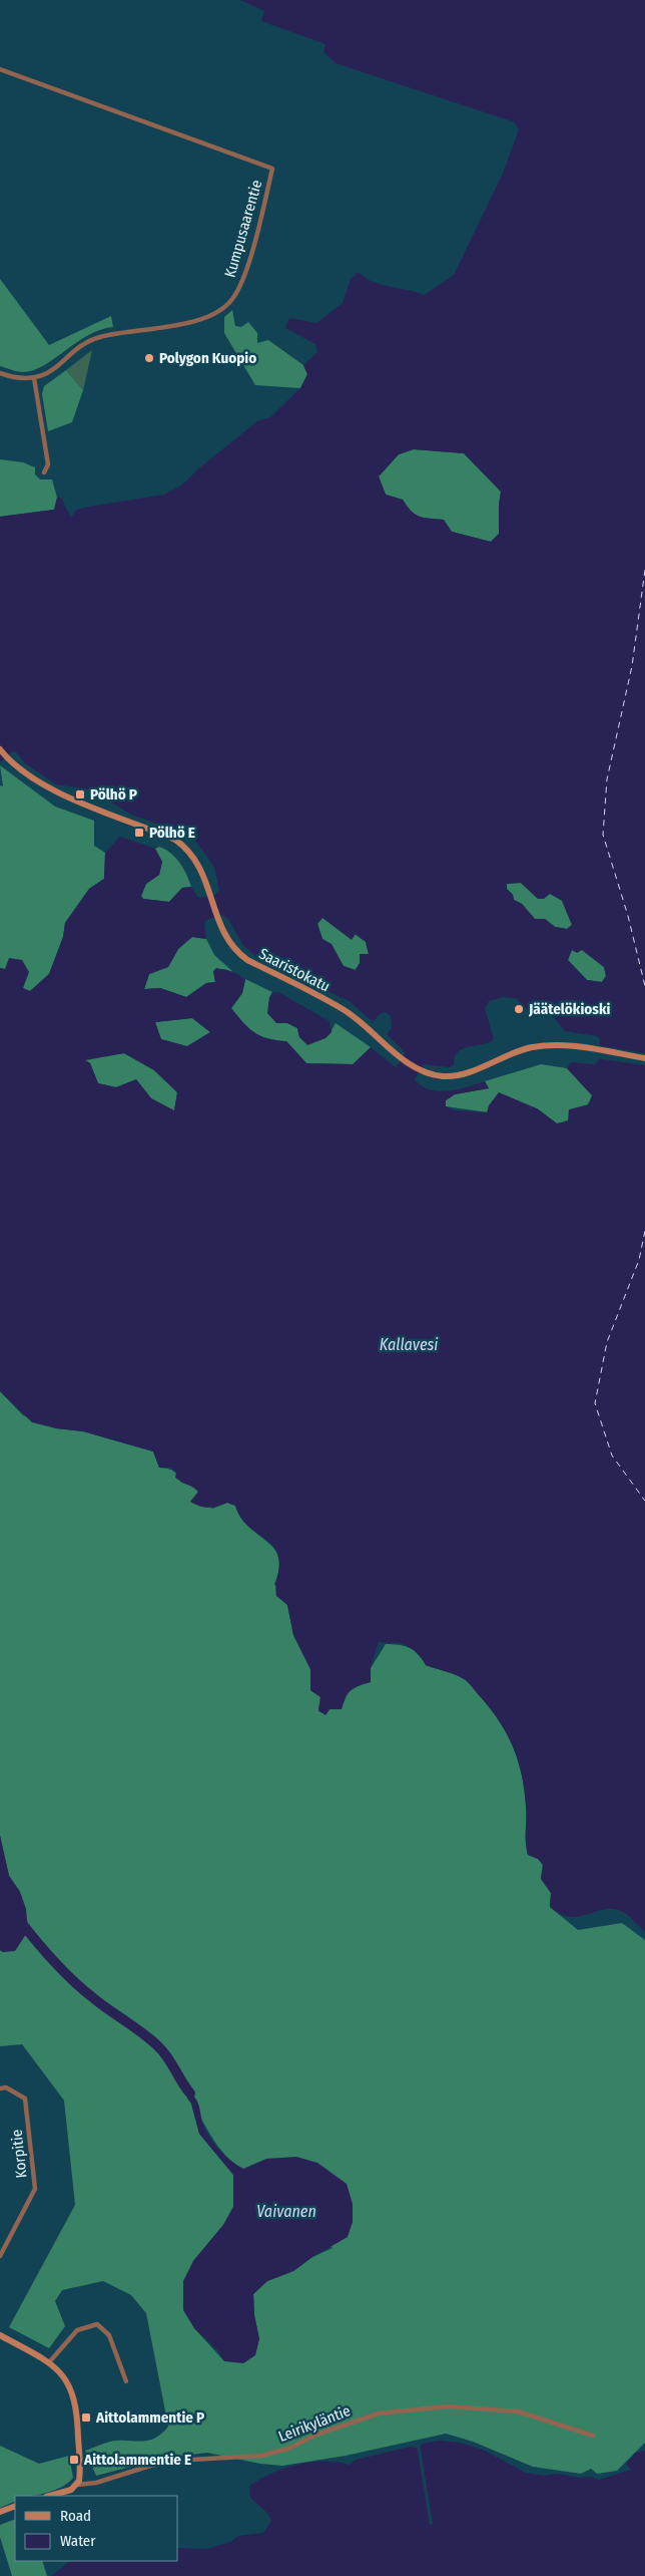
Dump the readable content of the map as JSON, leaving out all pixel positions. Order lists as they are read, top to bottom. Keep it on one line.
{"streets":{"main road":["Saaristokatu","Leirikyläntie"],"street":["Kumpusaarentie","Korpitie"]},"water":["Kallavesi","Vaivanen"],"places":{"other":["Polygon Kuopio","Jäätelökioski"],"transit":["Pölhö P","Pölhö E","Aittolammentie P","Aittolammentie E"]},"legend":["Road","Water"]}
